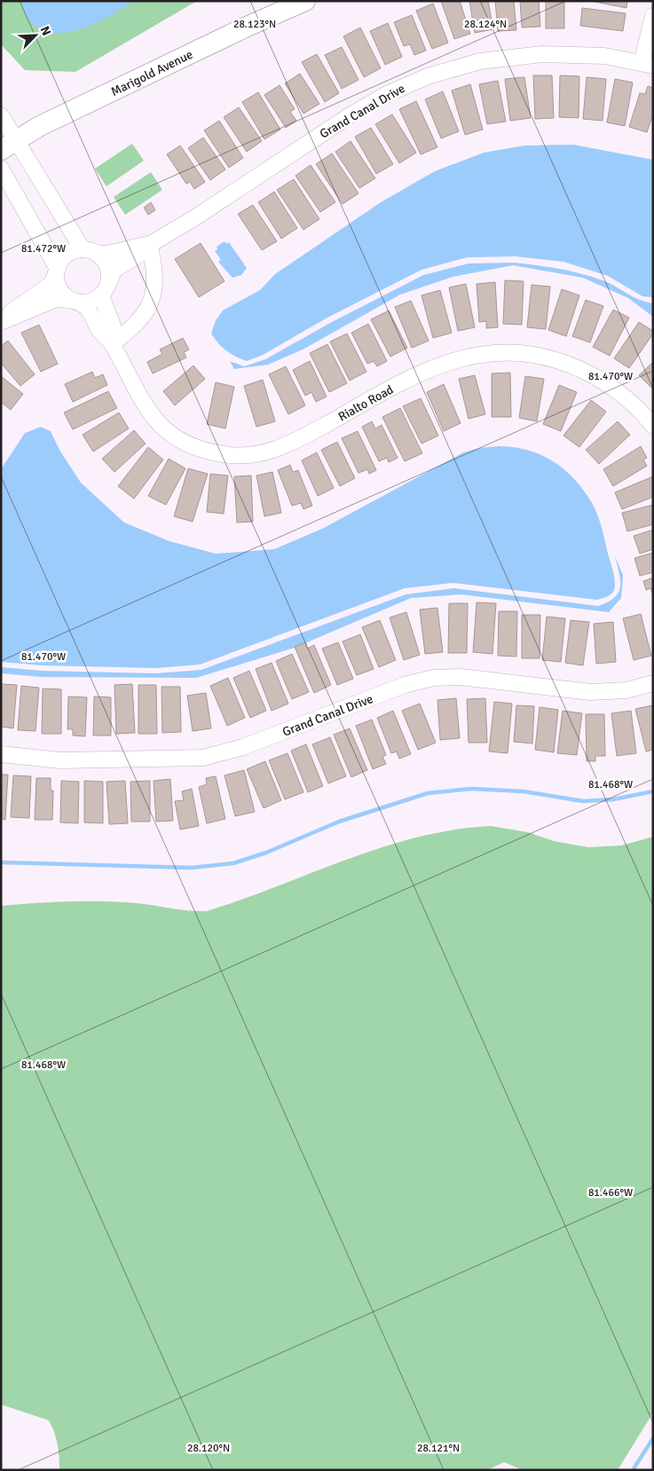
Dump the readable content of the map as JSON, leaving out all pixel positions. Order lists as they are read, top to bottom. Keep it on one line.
{"streets":{"main road":["Marigold Avenue"],"street":["Grand Canal Drive","Rialto Road"]},"crossings":[["Grand Canal Drive","Rialto Road"]],"north":"top right","coordinates":["28.123°N","28.124°N","81.472°W","81.470°W","81.468°W","81.466°W","28.120°N","28.121°N"]}
